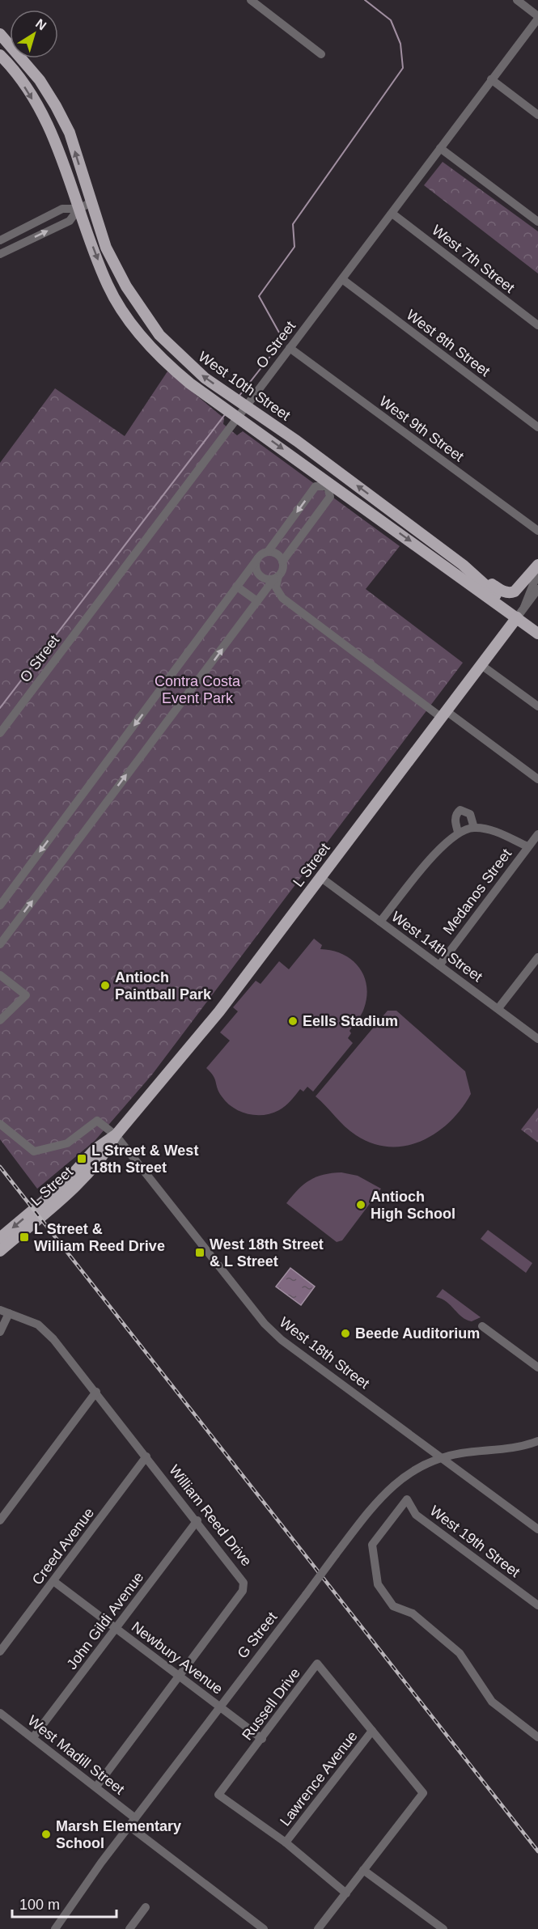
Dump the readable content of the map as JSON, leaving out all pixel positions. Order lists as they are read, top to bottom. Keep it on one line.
{"streets":{"main road":["West 10th Street","L Street"],"street":["West 7th Street","West 8th Street","O Street","West 9th Street","Medanos Street","West 14th Street","West 18th Street","William Reed Drive","West 19th Street","Creed Avenue","John Gildi Avenue","G Street","Newbury Avenue","Russell Drive","West Madill Street","Lawrence Avenue"]},"crossings":[["West 7th Street","O Street"],["West 8th Street","O Street"],["O Street","West 10th Street"],["O Street","West 9th Street"],["West 10th Street","L Street"],["L Street","West 14th Street"],["L Street","West 18th Street"],["Medanos Street","West 14th Street"],["West 18th Street","G Street"],["William Reed Drive","Creed Avenue"],["William Reed Drive","John Gildi Avenue"],["William Reed Drive","Newbury Avenue"],["William Reed Drive","West Madill Street"],["Creed Avenue","Newbury Avenue"],["John Gildi Avenue","Newbury Avenue"],["John Gildi Avenue","West Madill Street"],["G Street","Newbury Avenue"],["G Street","West Madill Street"],["Newbury Avenue","Russell Drive"],["Russell Drive","Lawrence Avenue"]],"parks":["Contra Costa Event Park"],"places":{"other":["Antioch Paintball Park","Eells Stadium","Antioch High School","Beede Auditorium","Marsh Elementary School"],"transit":["L Street & West 18th Street","L Street & William Reed Drive","West 18th Street & L Street"]},"scale_bar":"100 m","north":"top right"}
